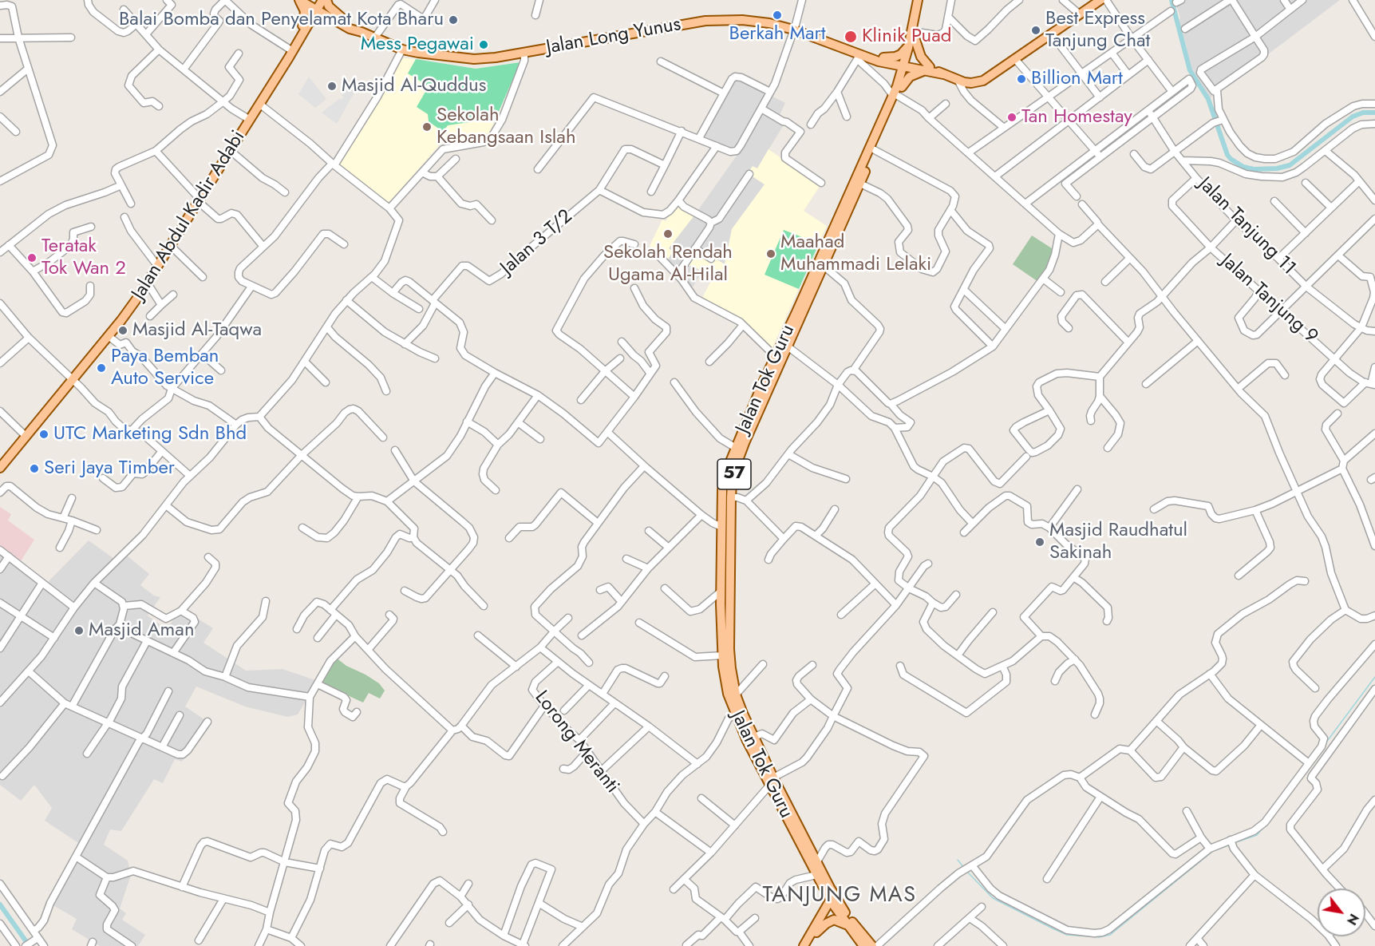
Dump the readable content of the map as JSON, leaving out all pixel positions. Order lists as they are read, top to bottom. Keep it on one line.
{"streets":{"main road":["Jalan Long Yunus","Jalan Abdul Kadir Adabi","Jalan Tok Guru","57"],"street":["Jalan Tanjung 11","Jalan 3 T/2","Jalan Tanjung 9","Lorong Meranti"]},"crossings":[["Jalan Long Yunus","Jalan Abdul Kadir Adabi"],["Jalan Long Yunus","Jalan Tok Guru"],["Jalan Tanjung 11","Jalan Tanjung 9"]],"districts":["TANJUNG MAS"],"places":["Berkah Mart","Balai Bomba dan Penyelamat Kota Bharu","Best Express Tanjung Chat","Klinik Puad","Mess Pegawai","Billion Mart","Masjid Al-Quddus","Tan Homestay","Sekolah Kebangsaan Islah","Sekolah Rendah Ugama Al-Hilal","Maahad Muhammadi Lelaki","Teratak Tok Wan 2","Masjid Al-Taqwa","Paya Bemban Auto Service","UTC Marketing Sdn Bhd","Seri Jaya Timber","Masjid Raudhatul Sakinah","Masjid Aman"],"north":"bottom right"}
